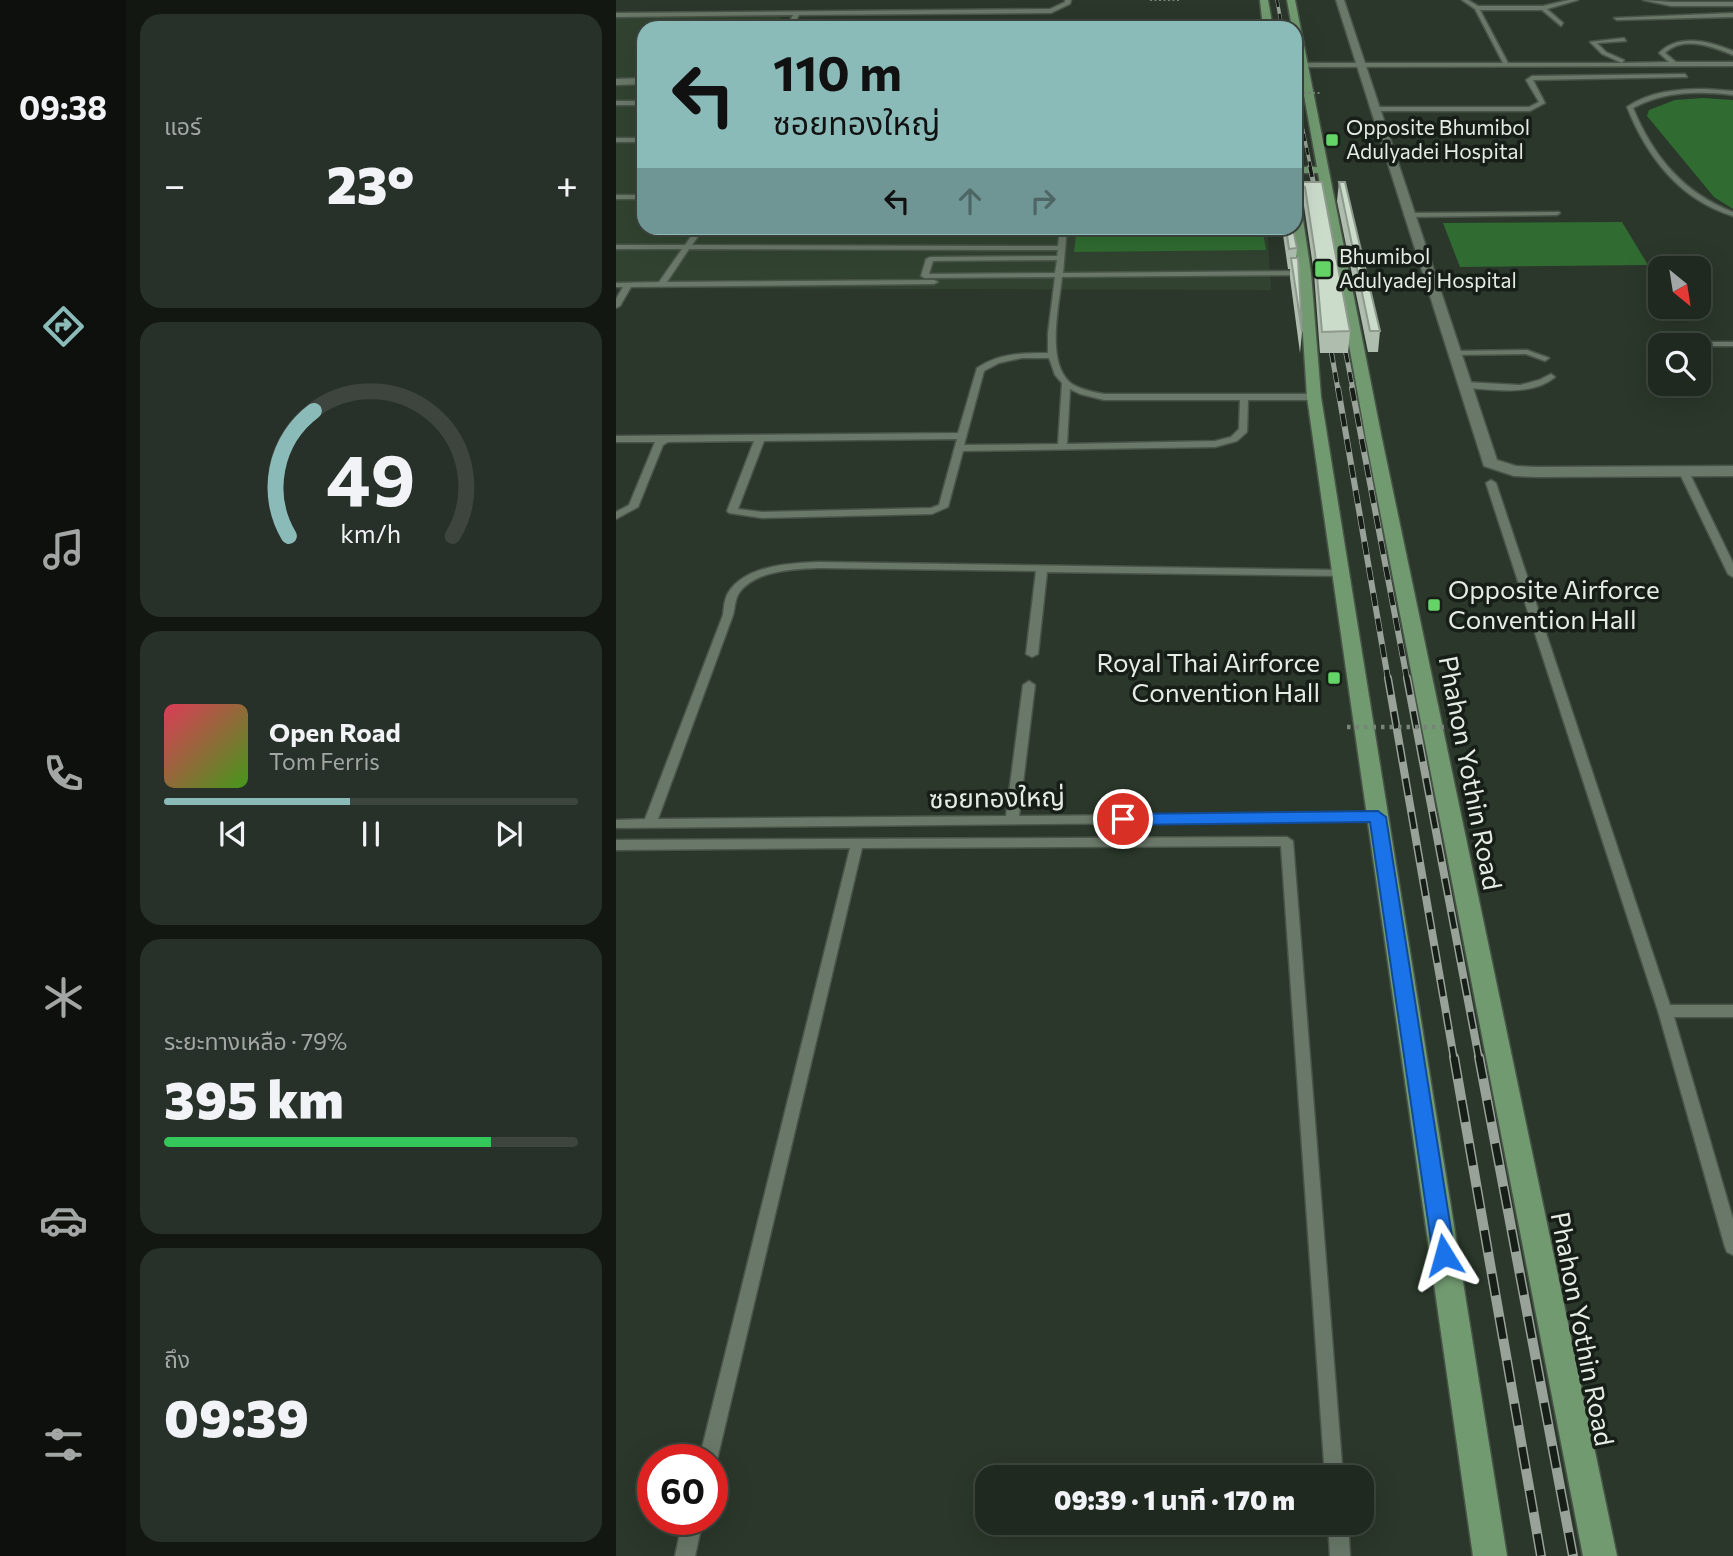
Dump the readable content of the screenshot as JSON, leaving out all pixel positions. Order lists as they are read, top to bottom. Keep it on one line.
{"streets":{"main road":["Phahon Yothin Road"],"lane":["ซอยทองใหญ่"]},"places":{"transit":["Opposite Bhumibol Adulyadei Hospital","Bhumibol Adulyadej Hospital","Opposite Airforce Convention Hall","Royal Thai Airforce Convention Hall"]},"north":"bottom right","page":{"tabs":"09:38","tile":["แอร์",["ระยะทางเหลือ · 79%","395 km"],["ถึง","09:39"]],"turn":["110 m","ซอยทองใหญ่"],"heat":["−","23°","+"],"song":["Open Road","Tom Ferris"],"limit":"60","trip":"09:39 · 1 นาที · 170 m","gauge":["49","km/h"]}}
